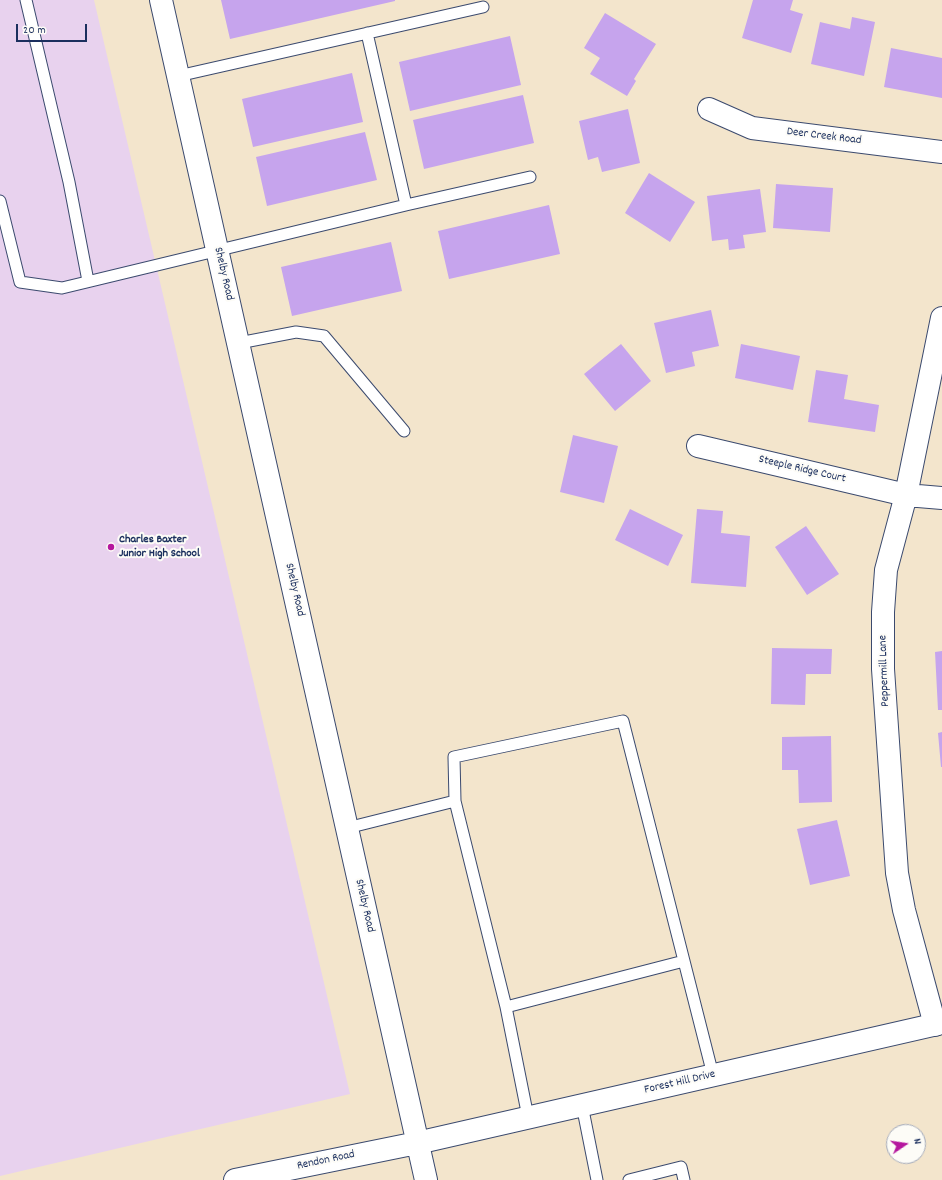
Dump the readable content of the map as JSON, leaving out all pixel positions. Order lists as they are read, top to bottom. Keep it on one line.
{"streets":{"main road":["Deer Creek Road","Shelby Road","Steeple Ridge Court","Peppermill Lane","Forest Hill Drive","Rendon Road"]},"crossings":[["Shelby Road","Forest Hill Drive"],["Shelby Road","Rendon Road"],["Steeple Ridge Court","Peppermill Lane"],["Peppermill Lane","Forest Hill Drive"],["Forest Hill Drive","Rendon Road"]],"places":["Charles Baxter Junior High School"],"scale_bar":"20 m","north":"right"}
